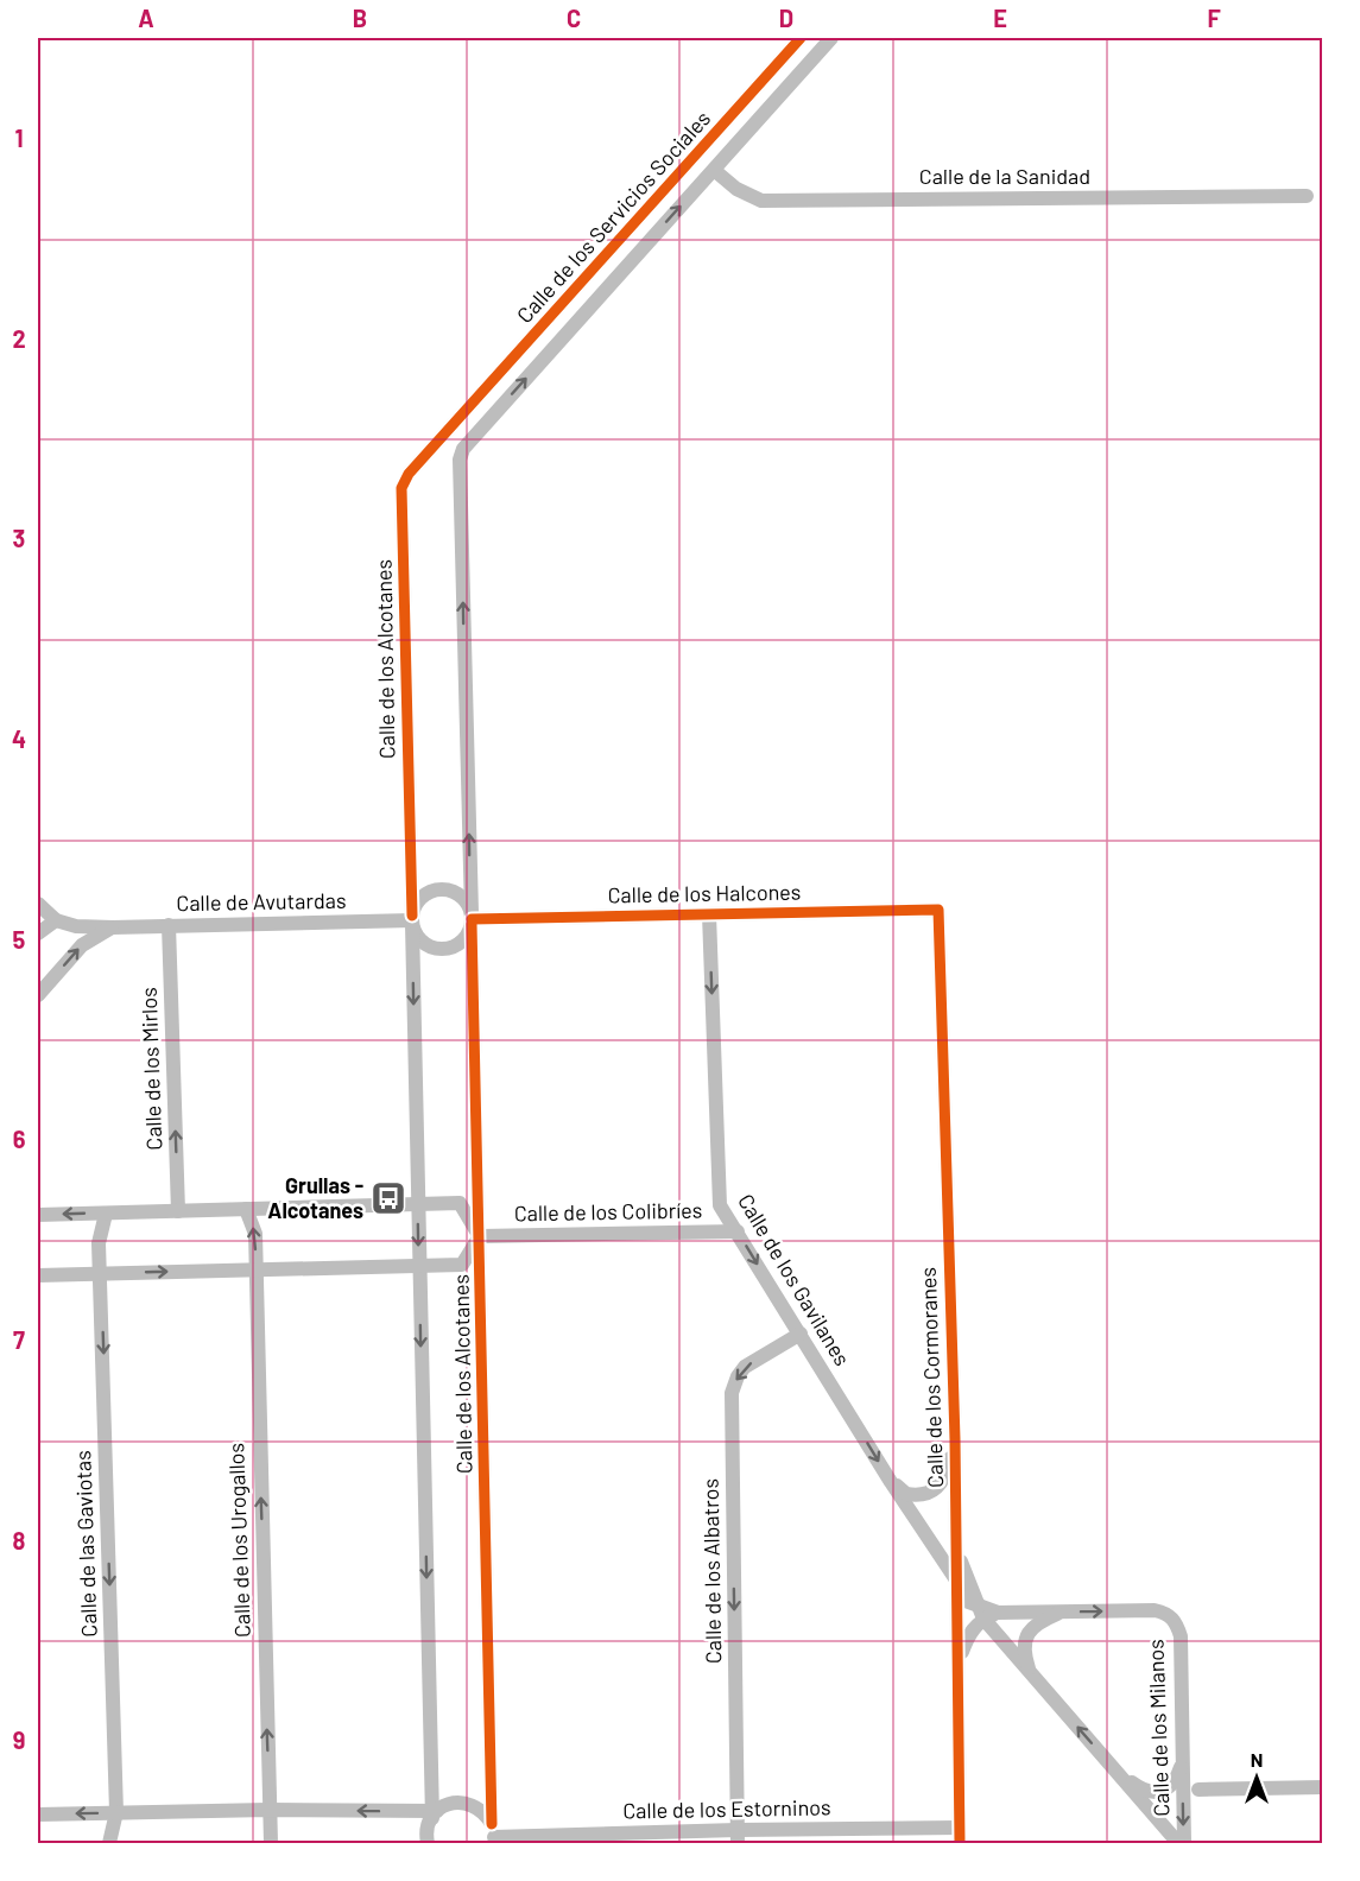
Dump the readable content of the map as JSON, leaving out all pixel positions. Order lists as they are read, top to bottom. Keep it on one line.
{"streets":{"street":["Calle de la Sanidad","Calle de los Servicios Sociales","Calle de los Alcotanes","Calle de los Halcones","Calle de Avutardas","Calle de los Mirlos","Calle de los Colibríes","Calle de los Gavilanes","Calle de los Cormoranes","Calle de los Urogallos","Calle de las Gaviotas","Calle de los Albatros","Calle de los Milanos","Calle de los Estorninos"]},"crossings":[["Calle de la Sanidad","Calle de los Servicios Sociales"],["Calle de los Servicios Sociales","Calle de los Alcotanes"],["Calle de los Alcotanes","Calle de los Halcones"],["Calle de los Alcotanes","Calle de Avutardas"],["Calle de los Alcotanes","Calle de los Colibríes"],["Calle de los Alcotanes","Calle de los Estorninos"],["Calle de los Halcones","Calle de Avutardas"],["Calle de los Halcones","Calle de los Gavilanes"],["Calle de los Halcones","Calle de los Cormoranes"],["Calle de Avutardas","Calle de los Mirlos"],["Calle de los Colibríes","Calle de los Gavilanes"],["Calle de los Gavilanes","Calle de los Cormoranes"],["Calle de los Gavilanes","Calle de los Albatros"],["Calle de los Gavilanes","Calle de los Milanos"],["Calle de los Cormoranes","Calle de los Estorninos"],["Calle de los Albatros","Calle de los Estorninos"]],"one_way":["Calle de los Mirlos","Calle de los Urogallos","Calle de las Gaviotas","Calle de los Albatros"],"places":{"bus stop":["Grullas - Alcotanes"]},"north":"top","grid":{"columns":["A","B","C","D","E","F"],"rows":["1","2","3","4","5","6","7","8","9"]}}
